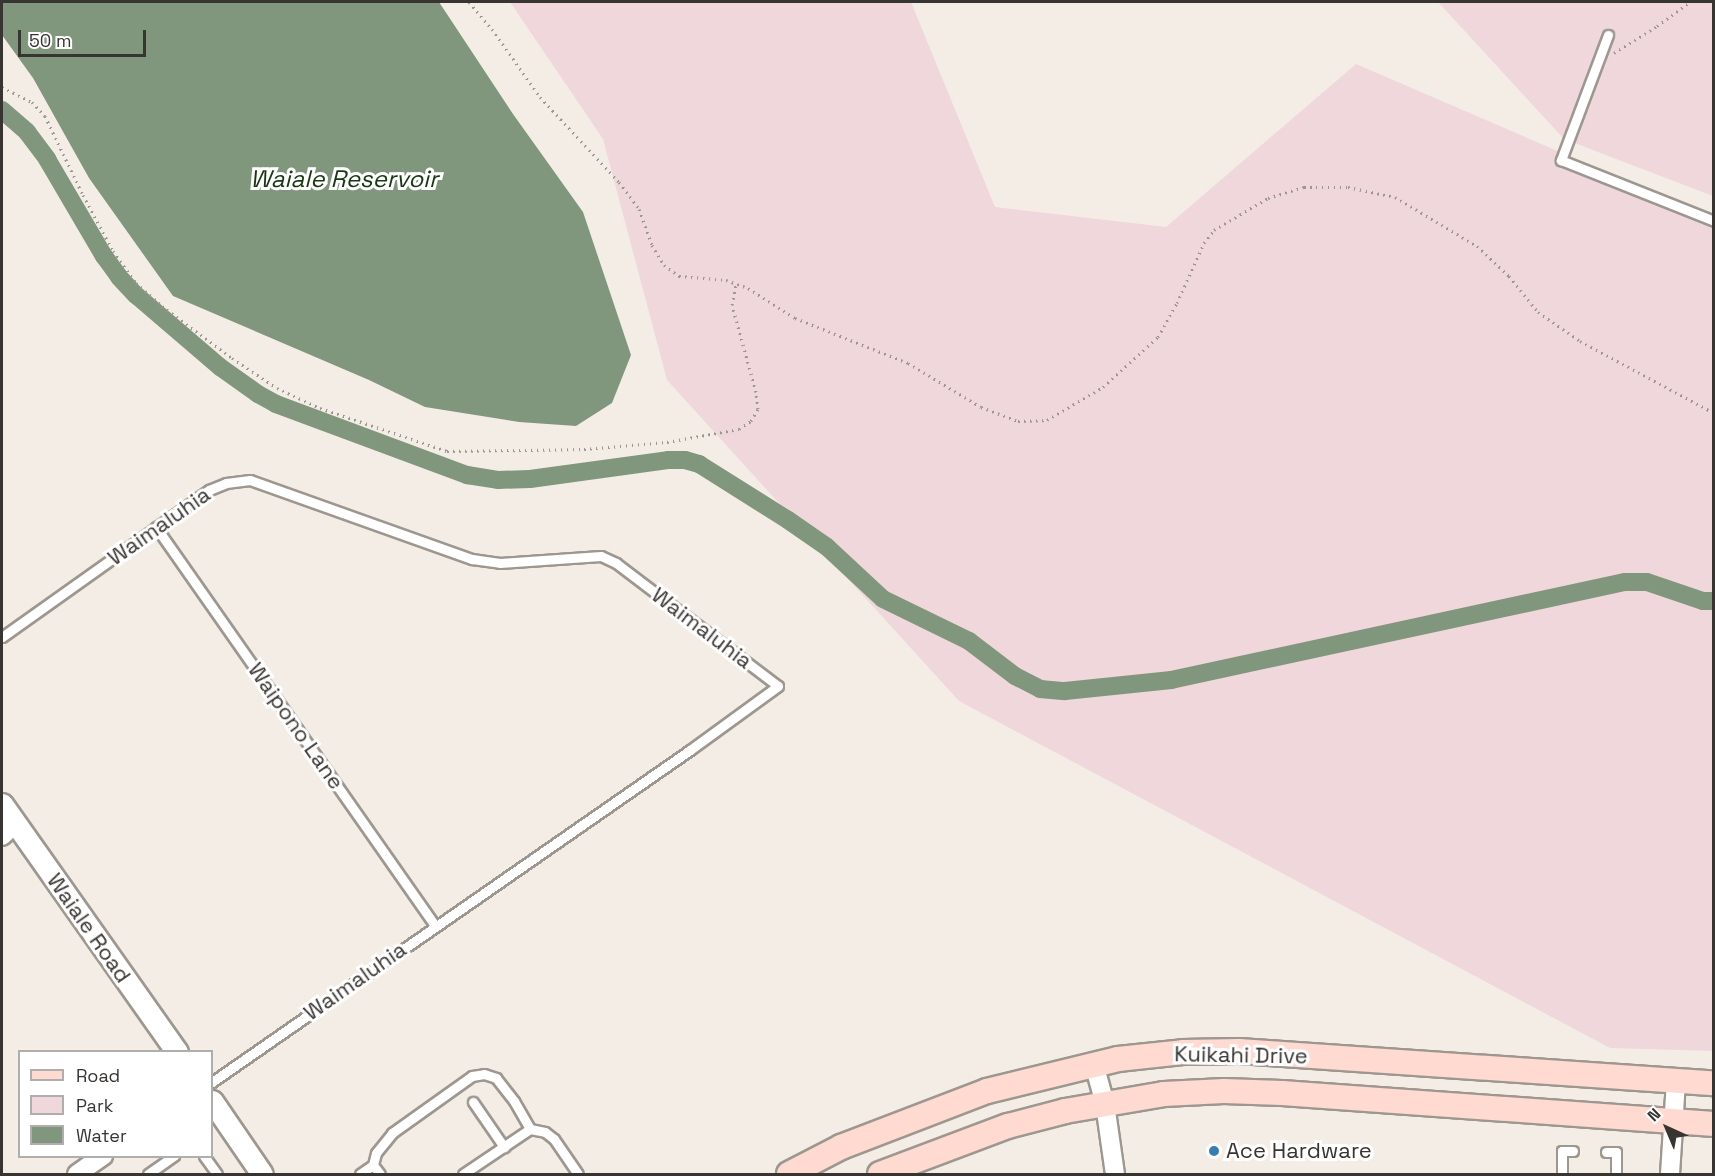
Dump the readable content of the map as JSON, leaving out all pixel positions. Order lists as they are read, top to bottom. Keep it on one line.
{"streets":{"main road":["Kuikahi Drive"],"street":["Waiale Road"],"lane":["Waimaluhia","Waipono Lane"]},"crossings":[["Waimaluhia","Waipono Lane"]],"water":["Waiale Reservoir"],"places":["Ace Hardware"],"legend":["Road","Park","Water"],"scale_bar":"50 m","north":"top left"}
